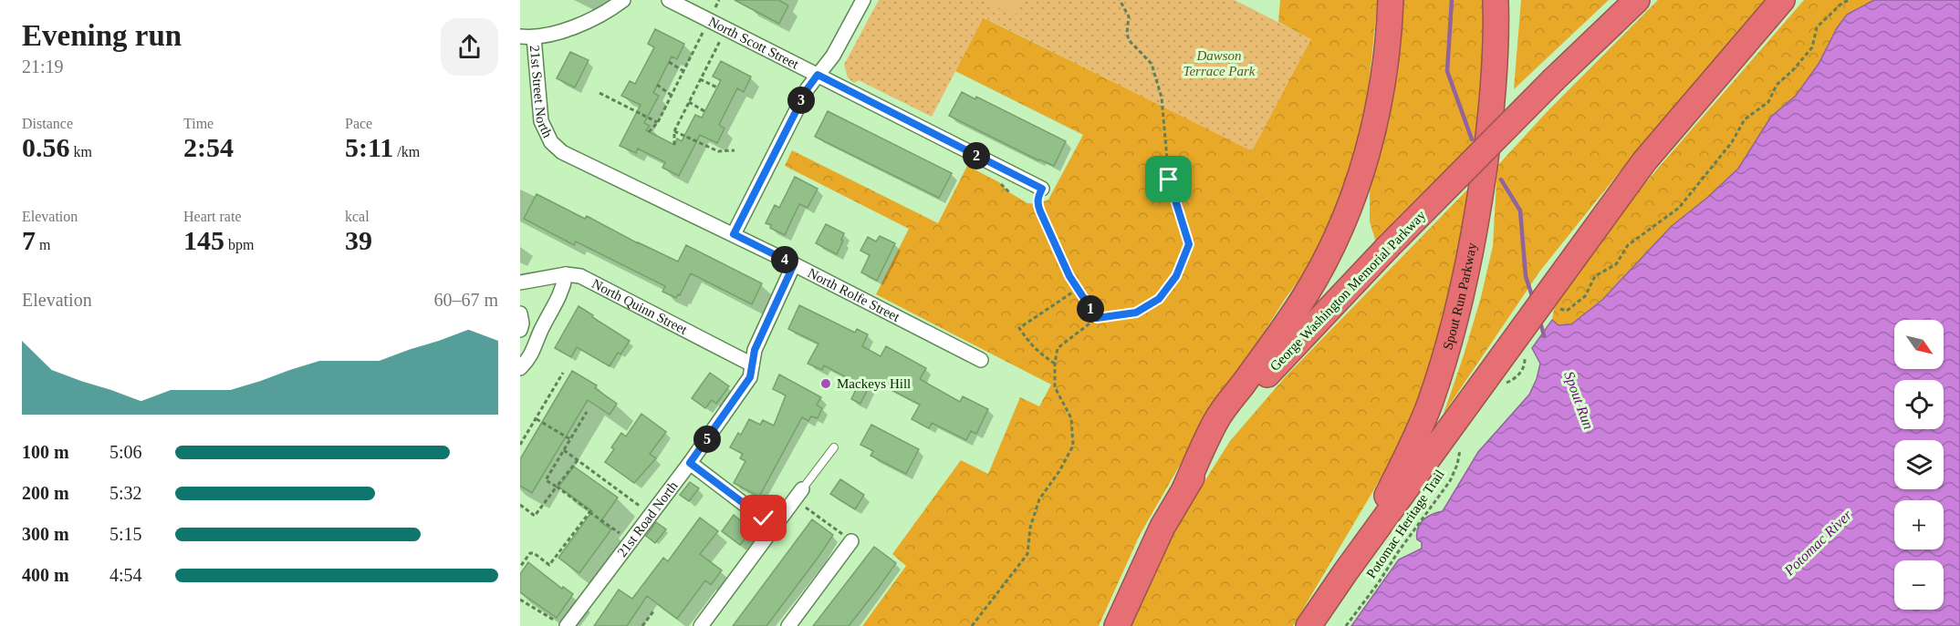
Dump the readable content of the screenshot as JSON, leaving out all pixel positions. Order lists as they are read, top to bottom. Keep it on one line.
{"streets":{"highway":["George Washington Memorial Parkway","Spout Run Parkway"],"street":["North Scott Street","21st Street North","North Rolfe Street","North Quinn Street","21st Road North"],"path":["Potomac Heritage Trail"]},"crossings":[["21st Street North","North Rolfe Street"],["North Rolfe Street","21st Road North"],["North Quinn Street","21st Road North"]],"water":["Spout Run","Potomac River"],"parks":["Dawson Terrace Park"],"places":["Mackeys Hill"],"north":"bottom right","page":{"heading":["Evening run","21:19"],"pins":["3","2","4","1","5"],"stats":[["Distance","0.56 km"],["Time","2:54"],["Pace","5:11 /km"],["Elevation","7 m"],["Heart rate","145 bpm"],["kcal","39"]],"chart":["Elevation","60–67 m"],"map_buttons":["+","−"],"list":[{"name":"100 m","note":"5:06"},{"name":"200 m","note":"5:32"},{"name":"300 m","note":"5:15"},{"name":"400 m","note":"4:54"}]}}
